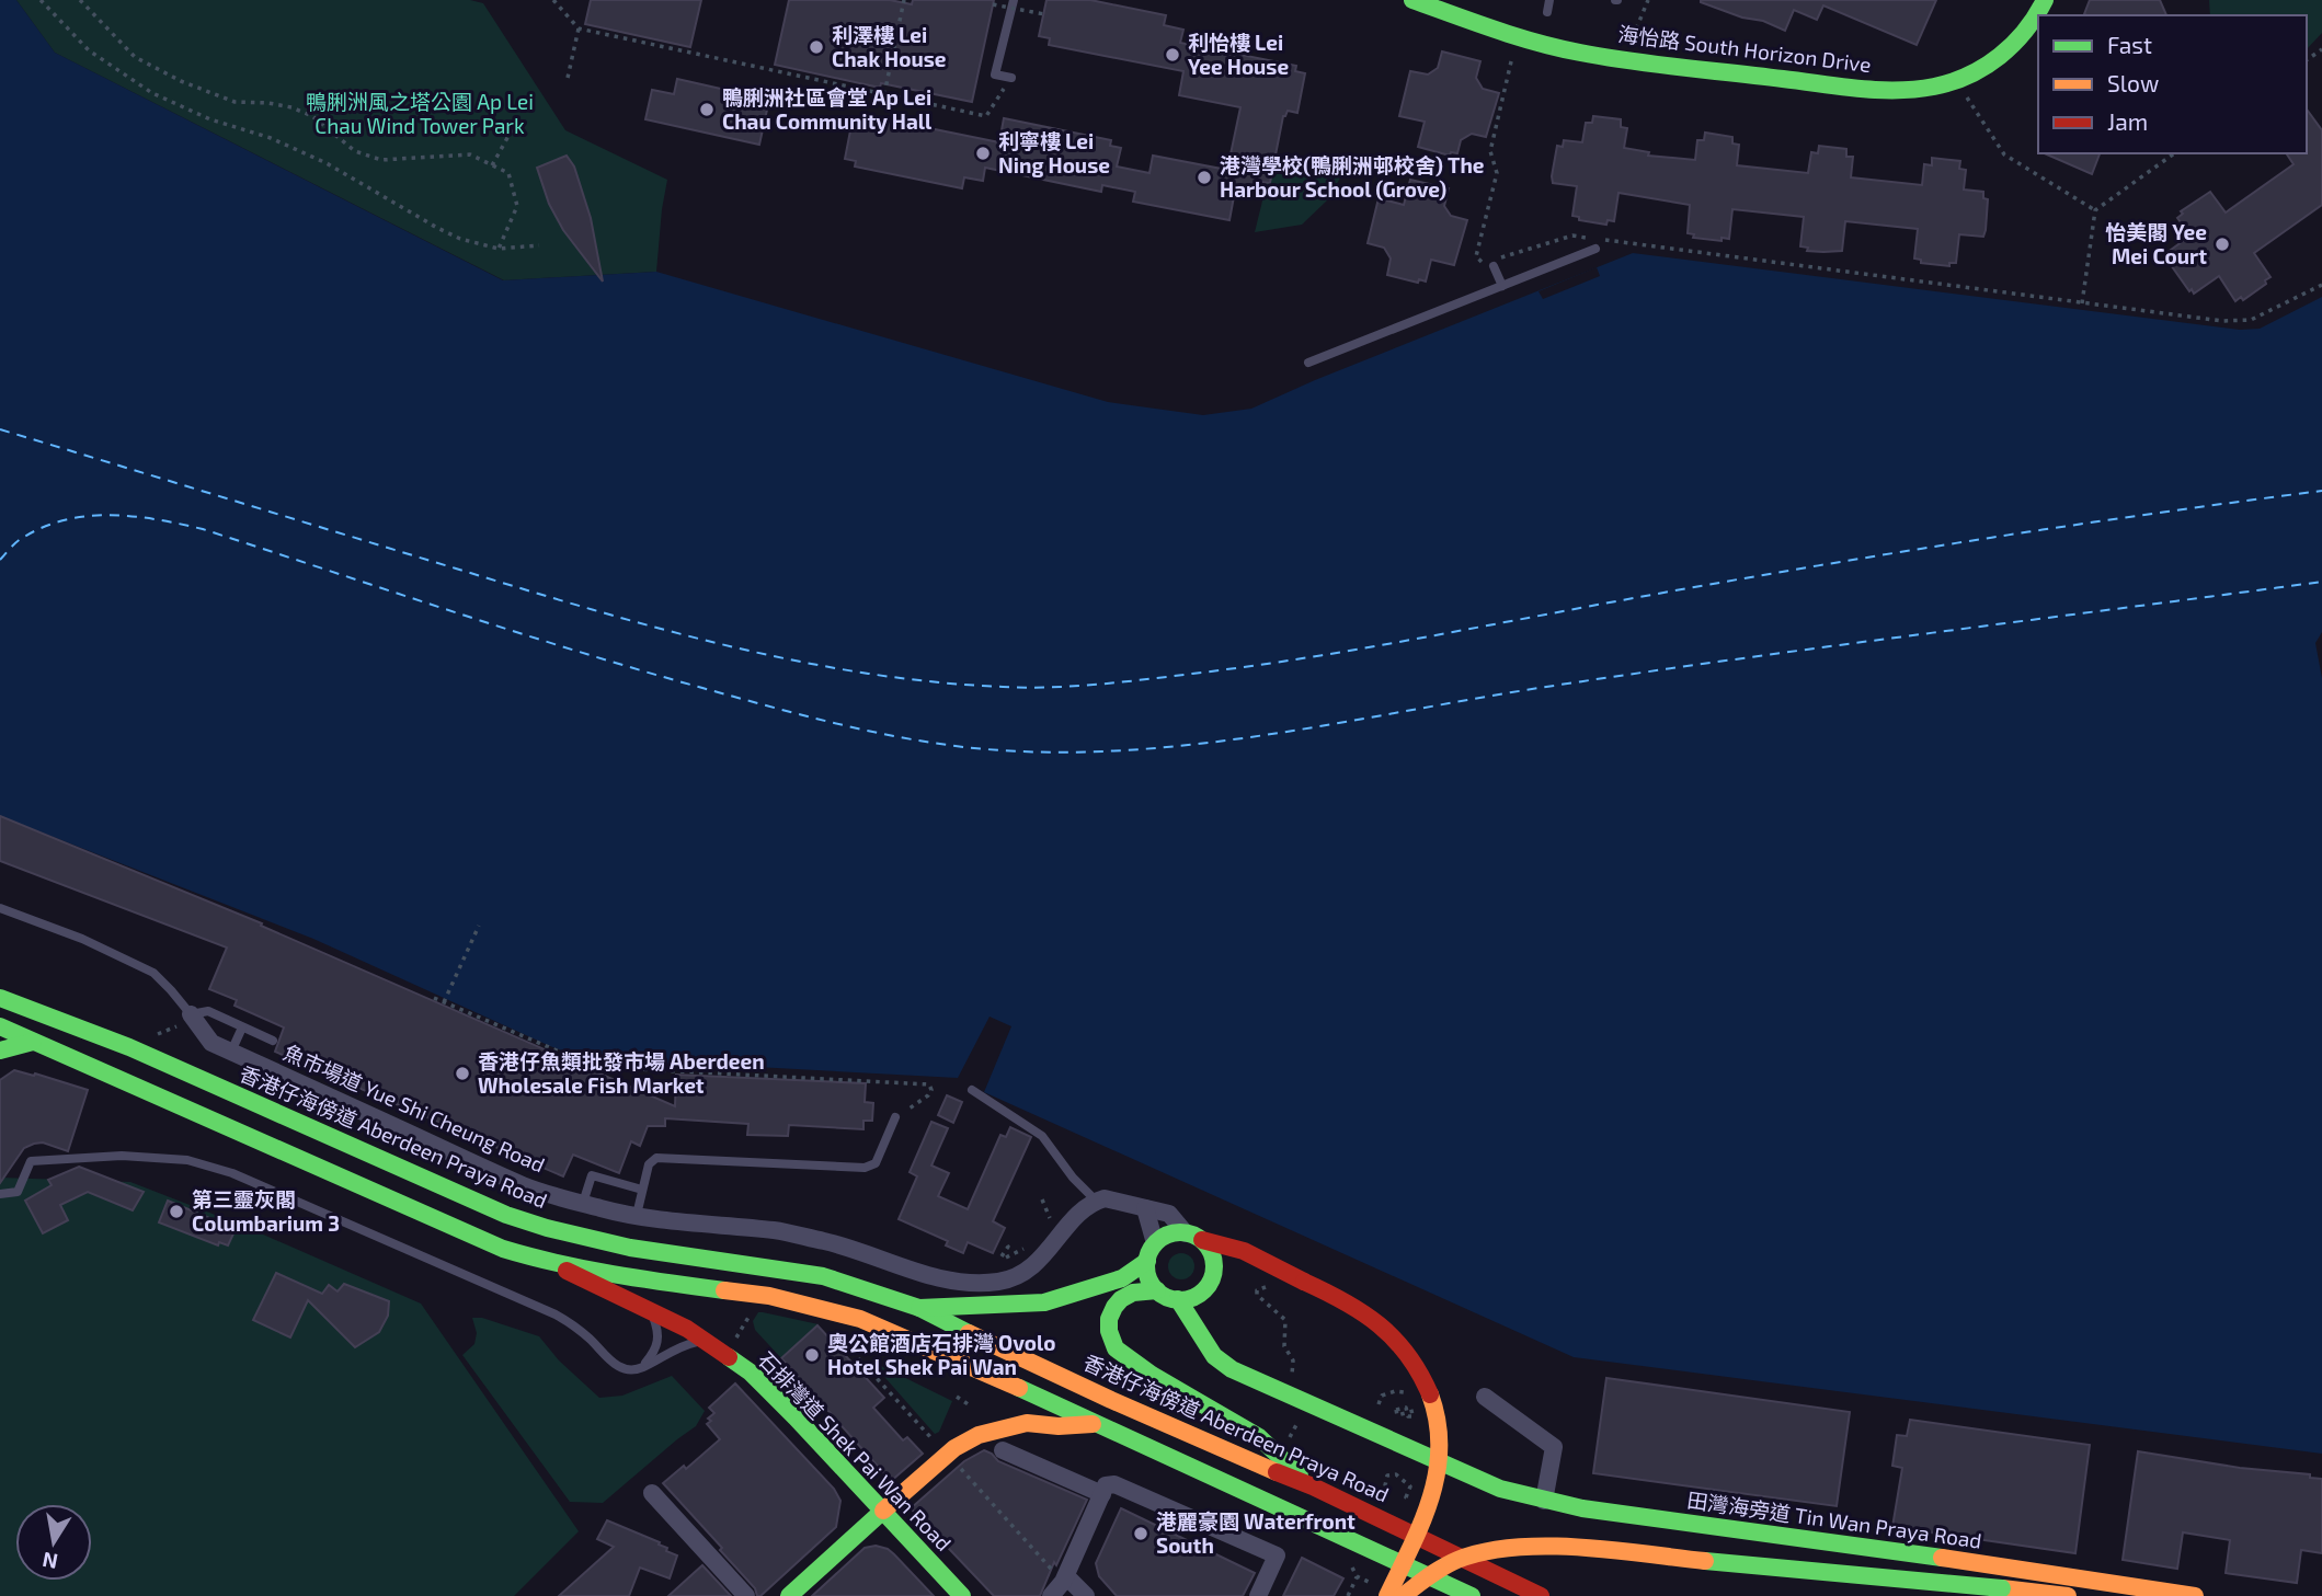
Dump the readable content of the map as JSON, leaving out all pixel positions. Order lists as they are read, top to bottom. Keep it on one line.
{"streets":{"main road":["海怡路 South Horizon Drive","香港仔海傍道 Aberdeen Praya Road","石排灣道 Shek Pai Wan Road","田灣海旁道 Tin Wan Praya Road"],"street":["魚市場道 Yue Shi Cheung Road"]},"parks":["鴨脷洲風之塔公園 Ap Lei Chau Wind Tower Park"],"places":["利澤樓 Lei Chak House","利怡樓 Lei Yee House","鴨脷洲社區會堂 Ap Lei Chau Community Hall","利寧樓 Lei Ning House","港灣學校(鴨脷洲邨校舍) The Harbour School (Grove)","怡美閣 Yee Mei Court","香港仔魚類批發市場 Aberdeen Wholesale Fish Market","第三靈灰閣 Columbarium 3","奧公館酒店石排灣 Ovolo Hotel Shek Pai Wan","港麗豪園 Waterfront South"],"legend":["Fast","Slow","Jam"],"north":"bottom"}
